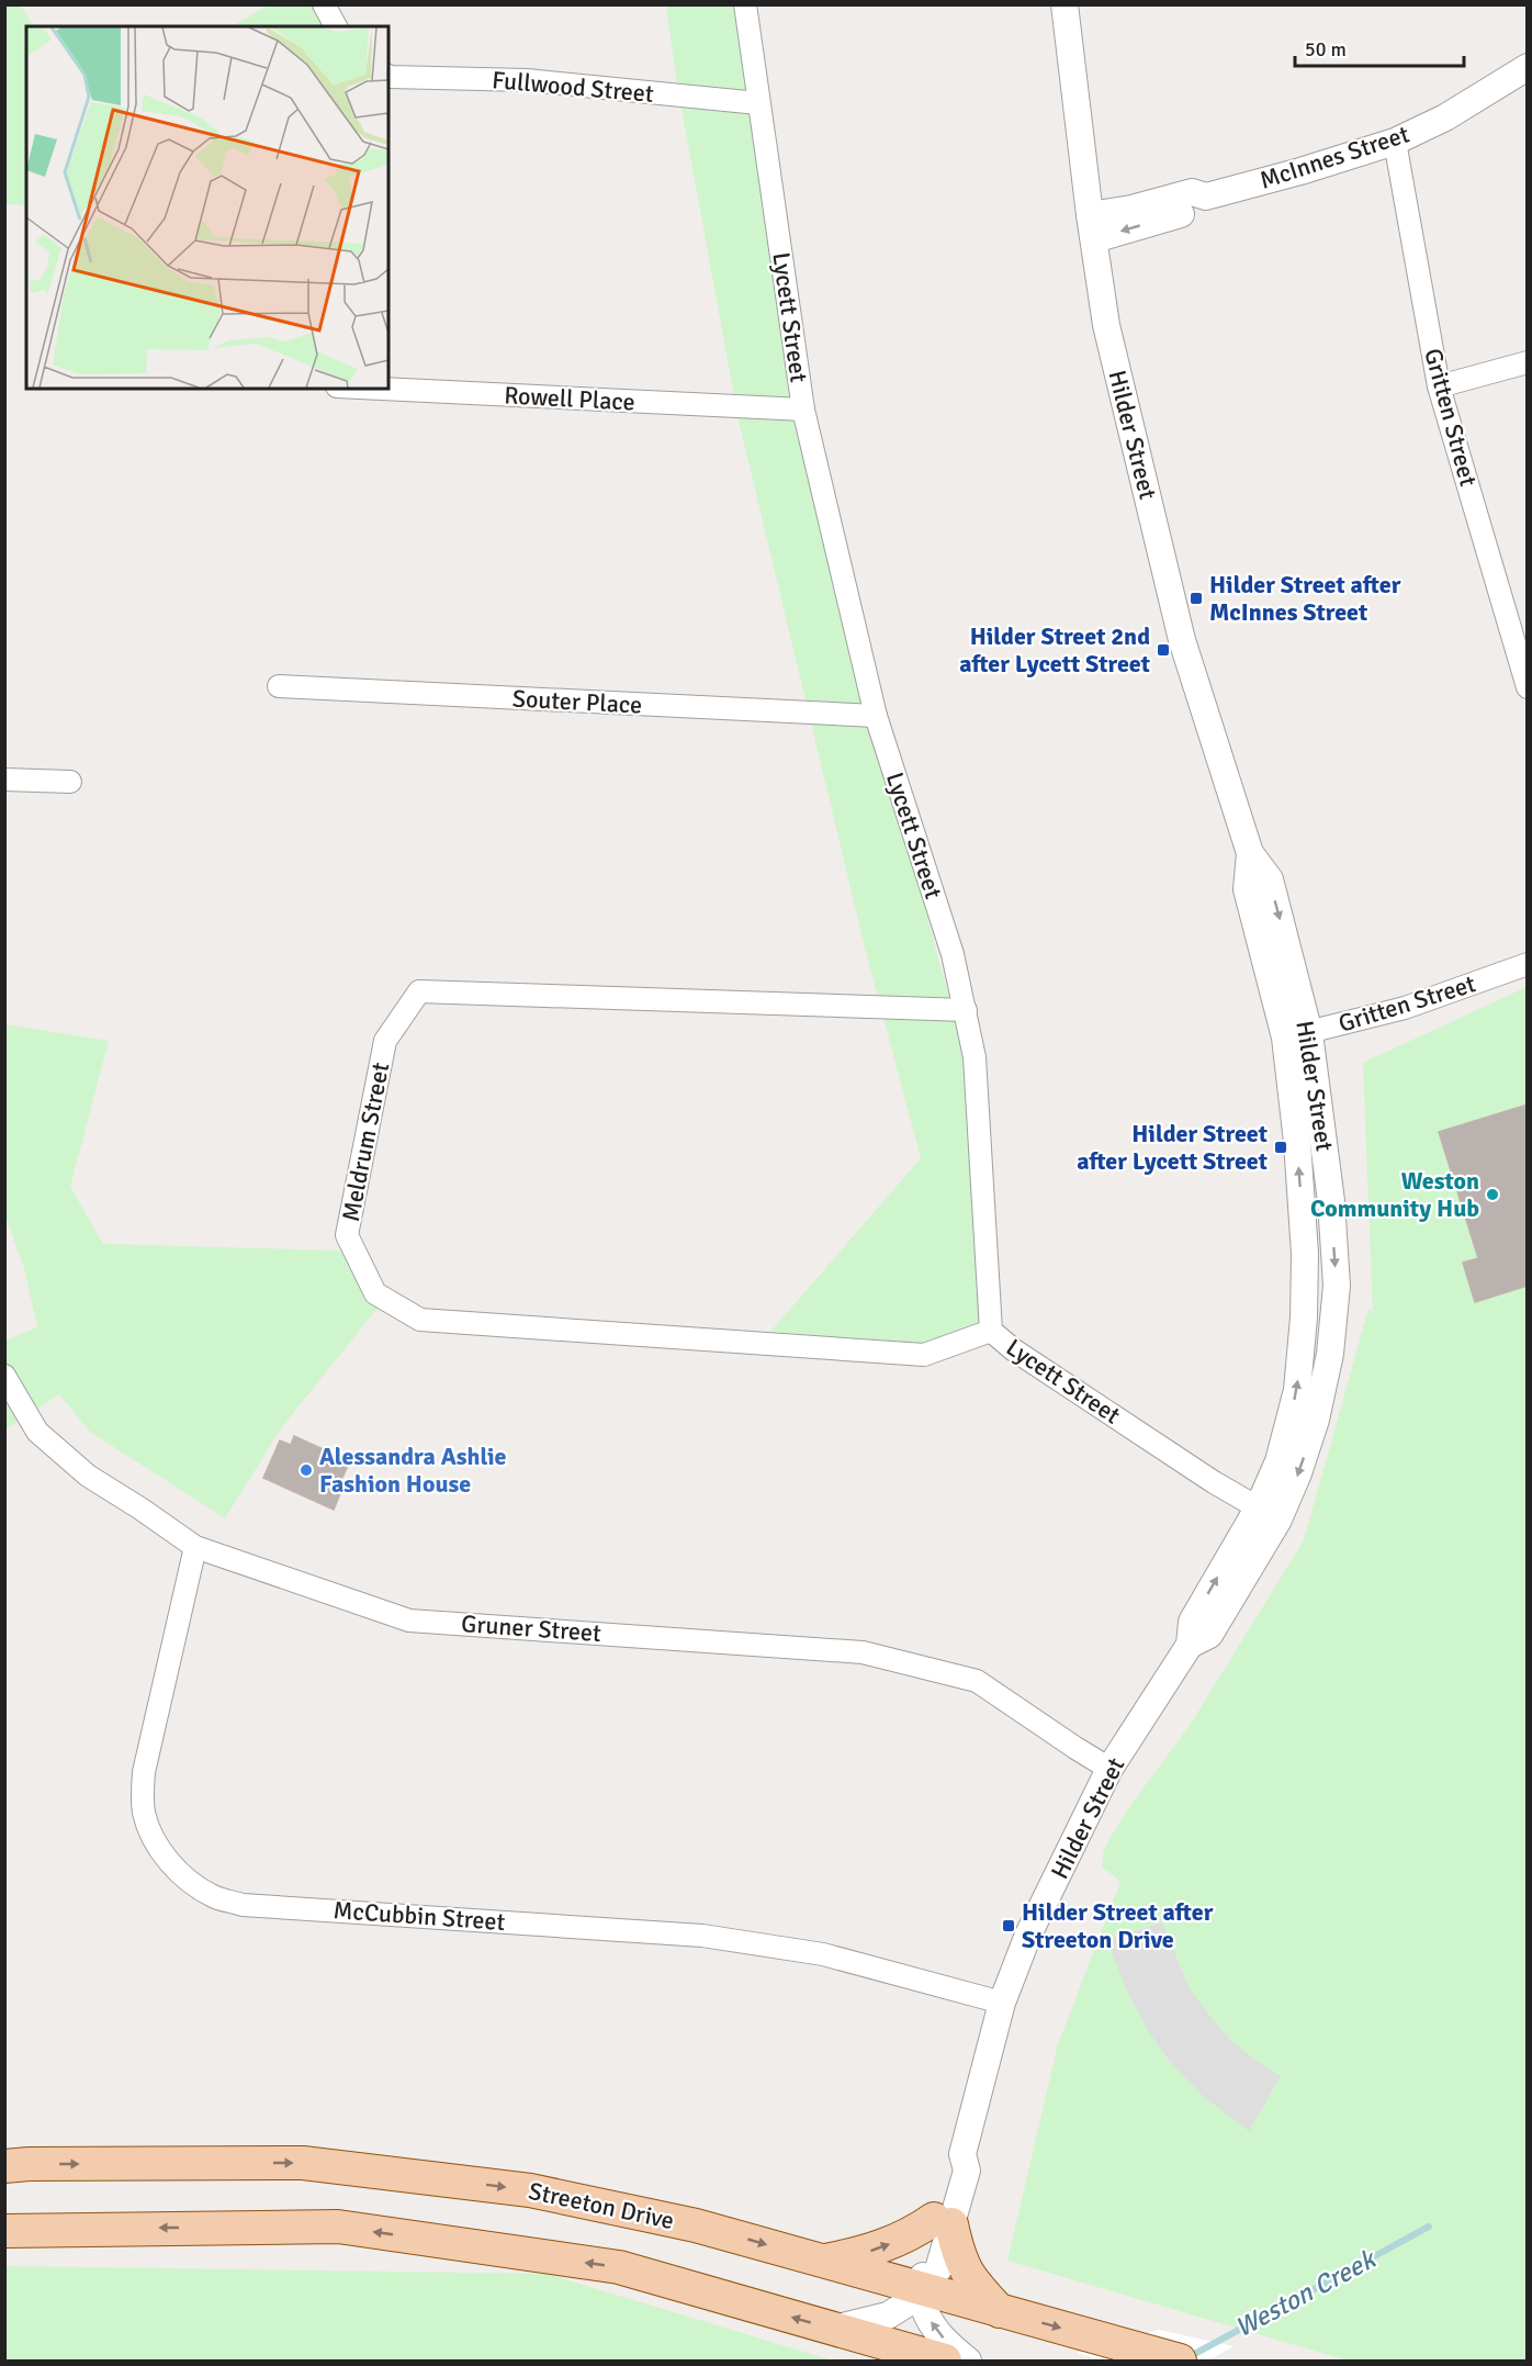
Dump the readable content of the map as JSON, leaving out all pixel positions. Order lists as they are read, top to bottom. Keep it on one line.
{"streets":{"main road":["Streeton Drive"],"street":["Fullwood Street","McInnes Street","Lycett Street","Rowell Place","Gritten Street","Hilder Street","Souter Place","Meldrum Street","Gruner Street","McCubbin Street"]},"crossings":[["Fullwood Street","Lycett Street"],["McInnes Street","Gritten Street"],["McInnes Street","Hilder Street"],["Lycett Street","Rowell Place"],["Lycett Street","Hilder Street"],["Lycett Street","Souter Place"],["Lycett Street","Meldrum Street"],["Gritten Street","Hilder Street"],["Hilder Street","Gruner Street"],["Hilder Street","McCubbin Street"],["Hilder Street","Streeton Drive"],["Gruner Street","McCubbin Street"]],"water":["Weston Creek"],"places":{"transit":["Hilder Street after McInnes Street","Hilder Street 2nd after Lycett Street","Hilder Street after Lycett Street","Hilder Street after Streeton Drive"],"other":["Weston Community Hub","Alessandra Ashlie Fashion House"]},"scale_bar":"50 m"}
